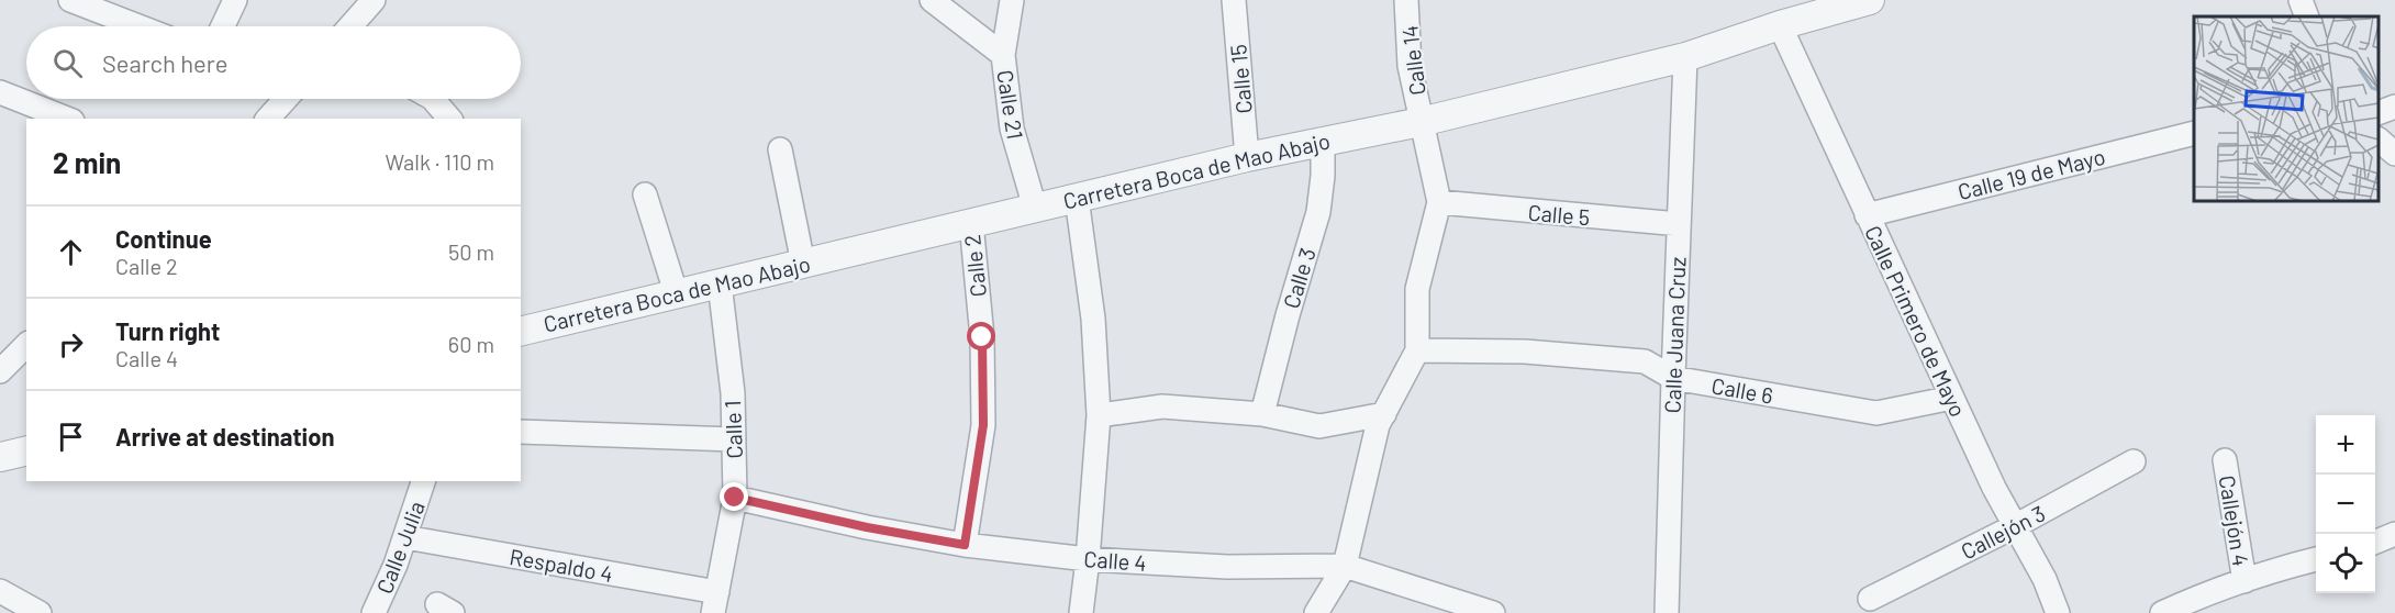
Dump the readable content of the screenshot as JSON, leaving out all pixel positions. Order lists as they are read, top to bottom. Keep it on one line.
{"streets":{"street":["Calle 14","Calle 15","Calle 21","Carretera Boca de Mao Abajo","Calle 19 de Mayo","Calle 5","Calle 2","Calle 3","Calle Primero de Mayo","Calle Juana Cruz","Calle 6","Calle 1","Callejón 4","Callejón 3","Calle Julia","Calle 4","Respaldo 4"]},"crossings":[["Calle 14","Carretera Boca de Mao Abajo"],["Calle 14","Calle 5"],["Calle 15","Carretera Boca de Mao Abajo"],["Calle 21","Carretera Boca de Mao Abajo"],["Carretera Boca de Mao Abajo","Calle 2"],["Carretera Boca de Mao Abajo","Calle 3"],["Carretera Boca de Mao Abajo","Calle Primero de Mayo"],["Carretera Boca de Mao Abajo","Calle Juana Cruz"],["Carretera Boca de Mao Abajo","Calle 1"],["Calle 19 de Mayo","Calle Primero de Mayo"],["Calle 5","Calle Juana Cruz"],["Calle 2","Calle 4"],["Calle Primero de Mayo","Calle 6"],["Calle Primero de Mayo","Callejón 3"],["Calle Juana Cruz","Calle 6"],["Calle 1","Calle 4"],["Calle 1","Respaldo 4"],["Calle Julia","Respaldo 4"]],"page":{"search":"Search here","heading":["2 min","Walk · 110 m"],"list":[["Continue","Calle 2","50 m"],["Turn right","Calle 4","60 m"],"Arrive at destination"],"map_buttons":["+","−"]}}
